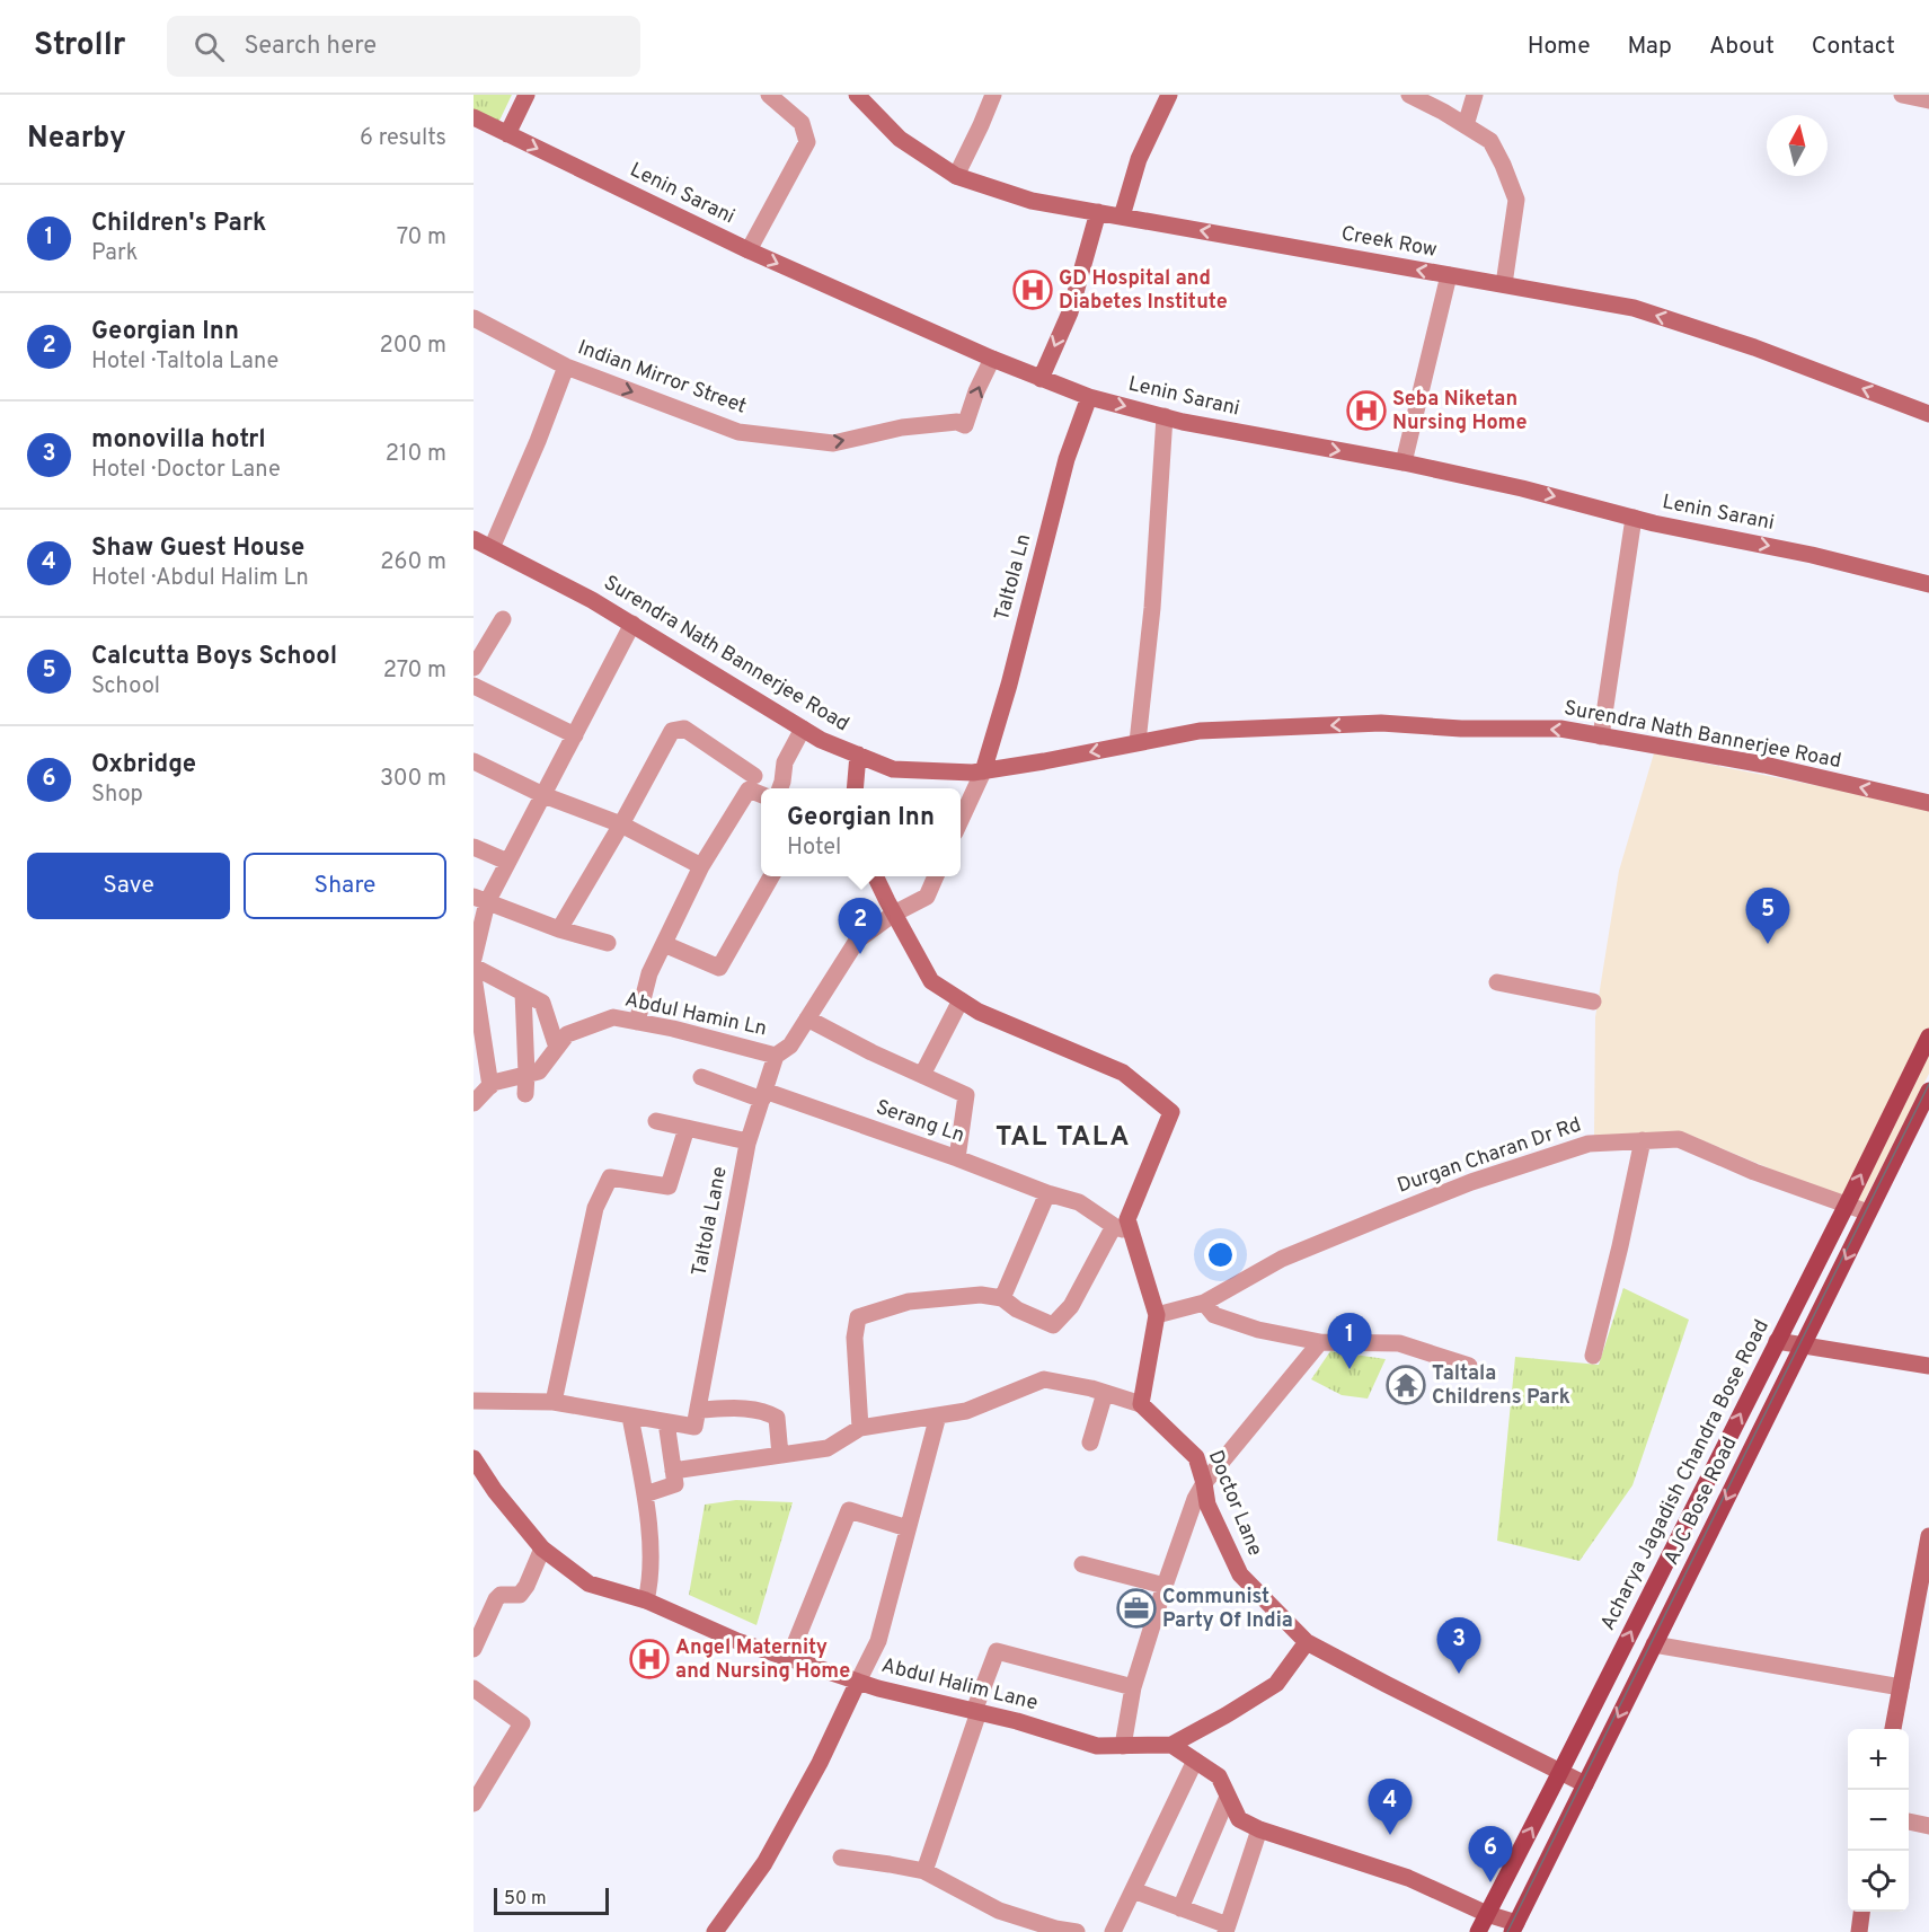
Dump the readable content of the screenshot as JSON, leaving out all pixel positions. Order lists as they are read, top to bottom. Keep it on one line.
{"streets":{"main road":["Acharya Jagadish Chandra Bose Road","AJC Bose Road"],"street":["Lenin Sarani","Creek Row","Indian Mirror Street","Taltola Ln","Surendra Nath Bannerjee Road","Abdul Hamin Ln","Serang Ln","Durgan Charan Dr Rd","Taltola Lane","Doctor Lane","Abdul Halim Lane"]},"crossings":[["Lenin Sarani","Indian Mirror Street"],["Lenin Sarani","Taltola Ln"],["Taltola Ln","Surendra Nath Bannerjee Road"],["Abdul Hamin Ln","Taltola Lane"],["Serang Ln","Taltola Lane"],["Durgan Charan Dr Rd","Acharya Jagadish Chandra Bose Road"],["Durgan Charan Dr Rd","AJC Bose Road"],["Acharya Jagadish Chandra Bose Road","Doctor Lane"],["AJC Bose Road","Doctor Lane"],["Doctor Lane","Abdul Halim Lane"]],"one_way":["Lenin Sarani","Creek Row","Indian Mirror Street","Surendra Nath Bannerjee Road","Acharya Jagadish Chandra Bose Road","AJC Bose Road"],"districts":["TAL TALA"],"places":{"hospital":["GD Hospital and Diabetes Institute","Seba Niketan Nursing Home","Angel Maternity and Nursing Home"],"temple":["Taltala Childrens Park"],"office":["Communist Party Of India"]},"scale_bar":"50 m","north":"top","page":{"header":"Strollr","search":"Search here","nav":["Home","Map","About","Contact"],"heading":["Nearby","6 results"],"list":[{"mark":"1","name":"Children's Park","note":"Park","value":"70 m"},{"mark":"2","name":"Georgian Inn","note":"Hotel · Taltola Lane","value":"200 m"},{"mark":"3","name":"monovilla hotrl","note":"Hotel · Doctor Lane","value":"210 m"},{"mark":"4","name":"Shaw Guest House","note":"Hotel · Abdul Halim Ln","value":"260 m"},{"mark":"5","name":"Calcutta Boys School","note":"School","value":"270 m"},{"mark":"6","name":"Oxbridge","note":"Shop","value":"300 m"}],"popup":["Georgian Inn","Hotel"],"buttons":["Save","Share"],"pins":["5","2","1","3","4","6"],"map_buttons":["+","−"],"scale":"50 m"}}
